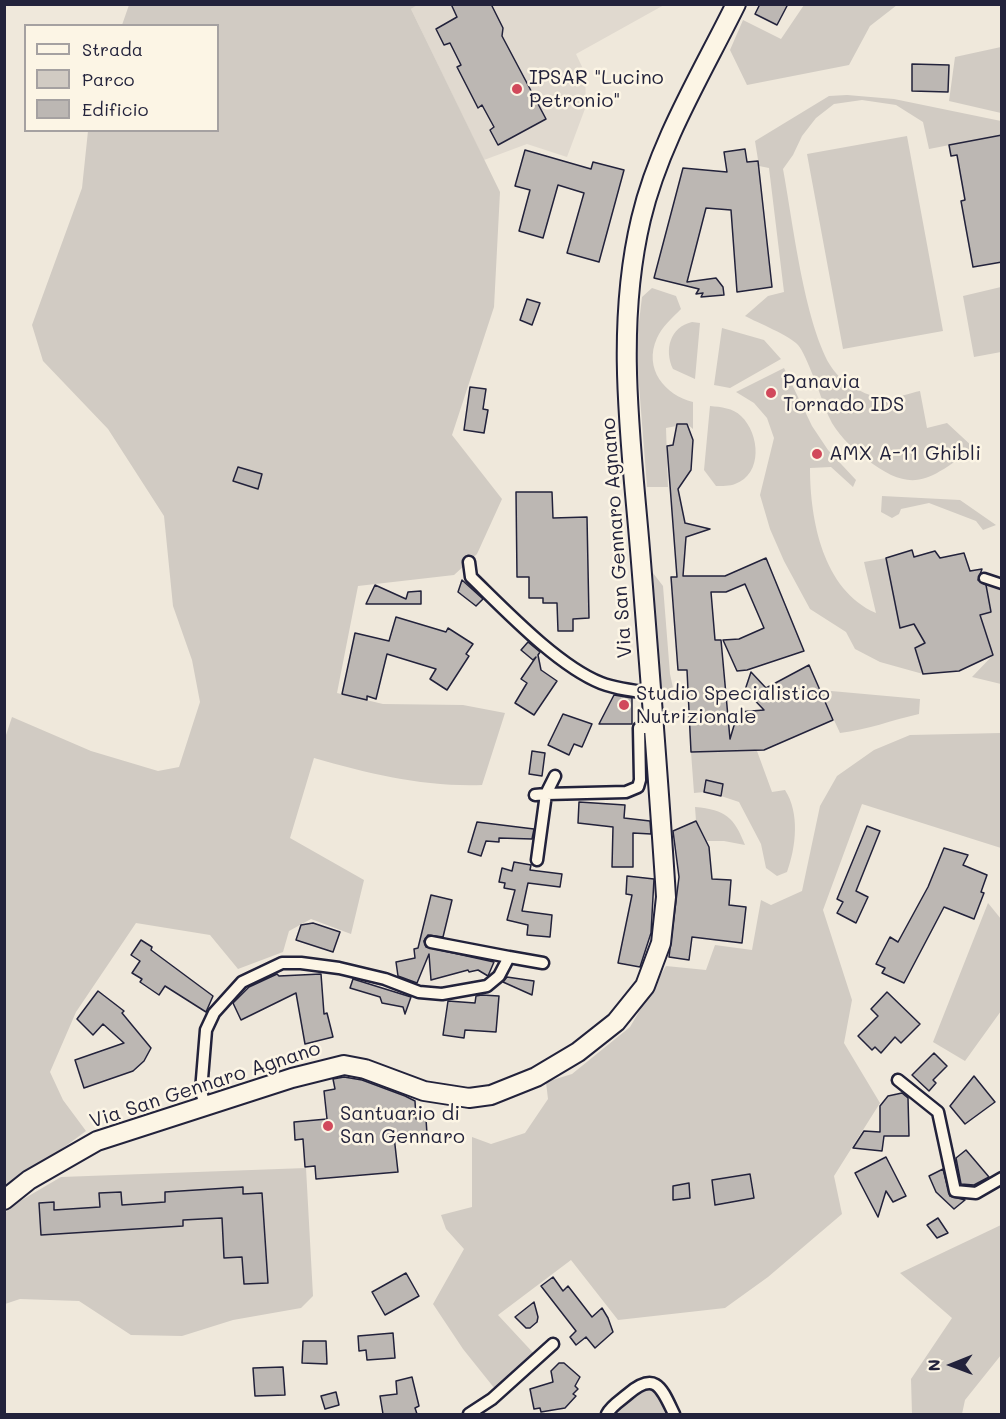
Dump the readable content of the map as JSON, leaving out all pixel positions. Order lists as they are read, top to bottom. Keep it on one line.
{"streets":{"main road":["Via San Gennaro Agnano"]},"places":["IPSAR \"Lucino Petronio\"","Panavia Tornado IDS","AMX A-11 Ghibli","Studio Specialistico Nutrizionale","Santuario di San Gennaro"],"legend":["Strada","Parco","Edificio"],"north":"left"}
